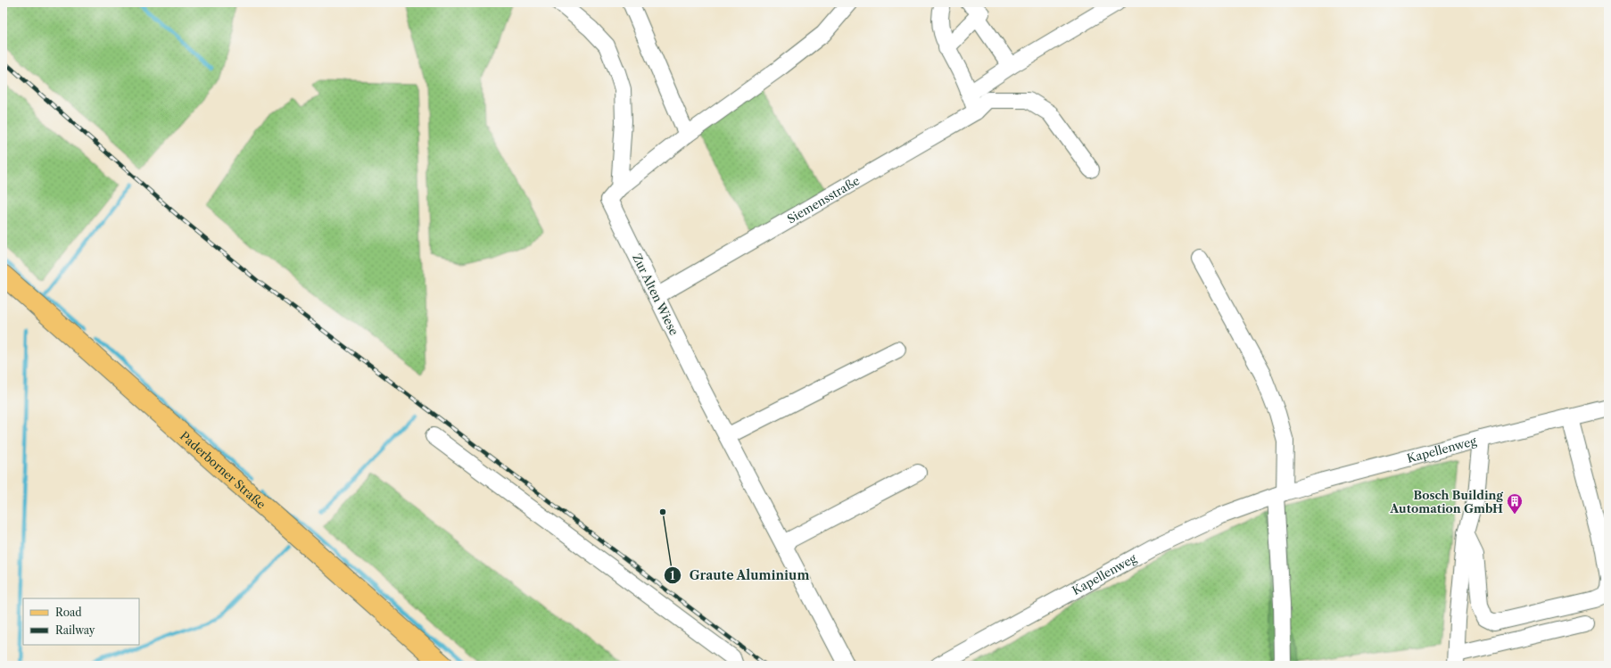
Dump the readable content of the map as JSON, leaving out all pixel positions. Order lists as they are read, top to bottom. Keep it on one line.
{"streets":{"main road":["Paderborner Straße"],"street":["Siemensstraße","Zur Alten Wiese","Kapellenweg"]},"crossings":[["Siemensstraße","Zur Alten Wiese"]],"places":{"other":["Graute Aluminium"],"building":["Bosch Building Automation GmbH"]},"legend":["Road","Railway"]}
